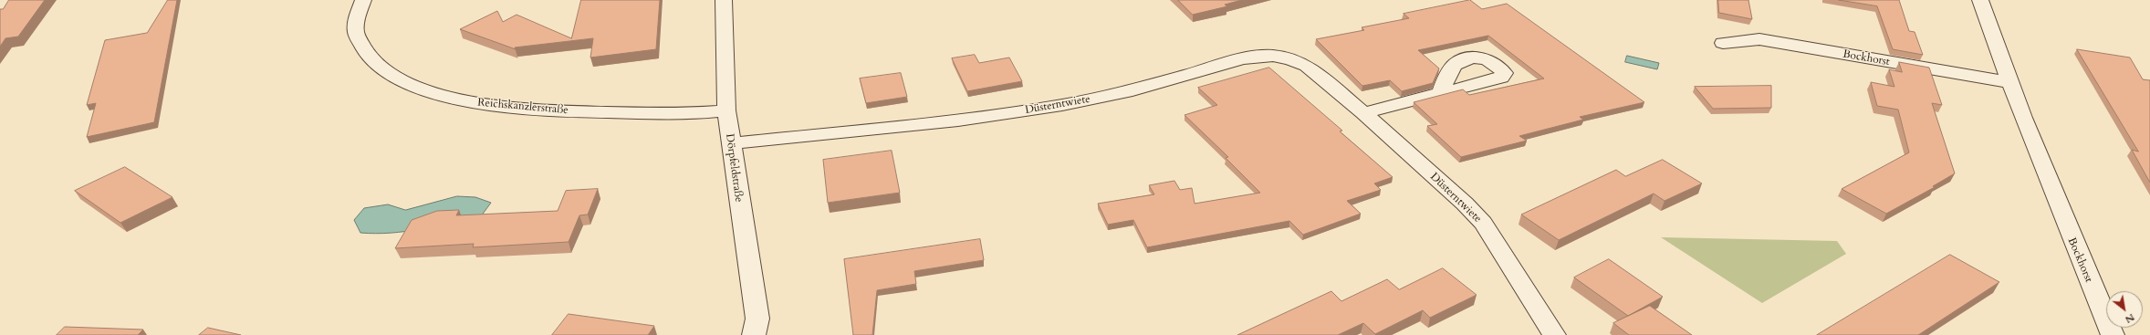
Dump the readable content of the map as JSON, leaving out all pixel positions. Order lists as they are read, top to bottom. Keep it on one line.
{"streets":{"street":["Bockhorst","Düsterntwiete","Reichskanzlerstraße","Dörpfeldstraße"]},"crossings":[["Düsterntwiete","Dörpfeldstraße"],["Reichskanzlerstraße","Dörpfeldstraße"]],"north":"bottom right"}
